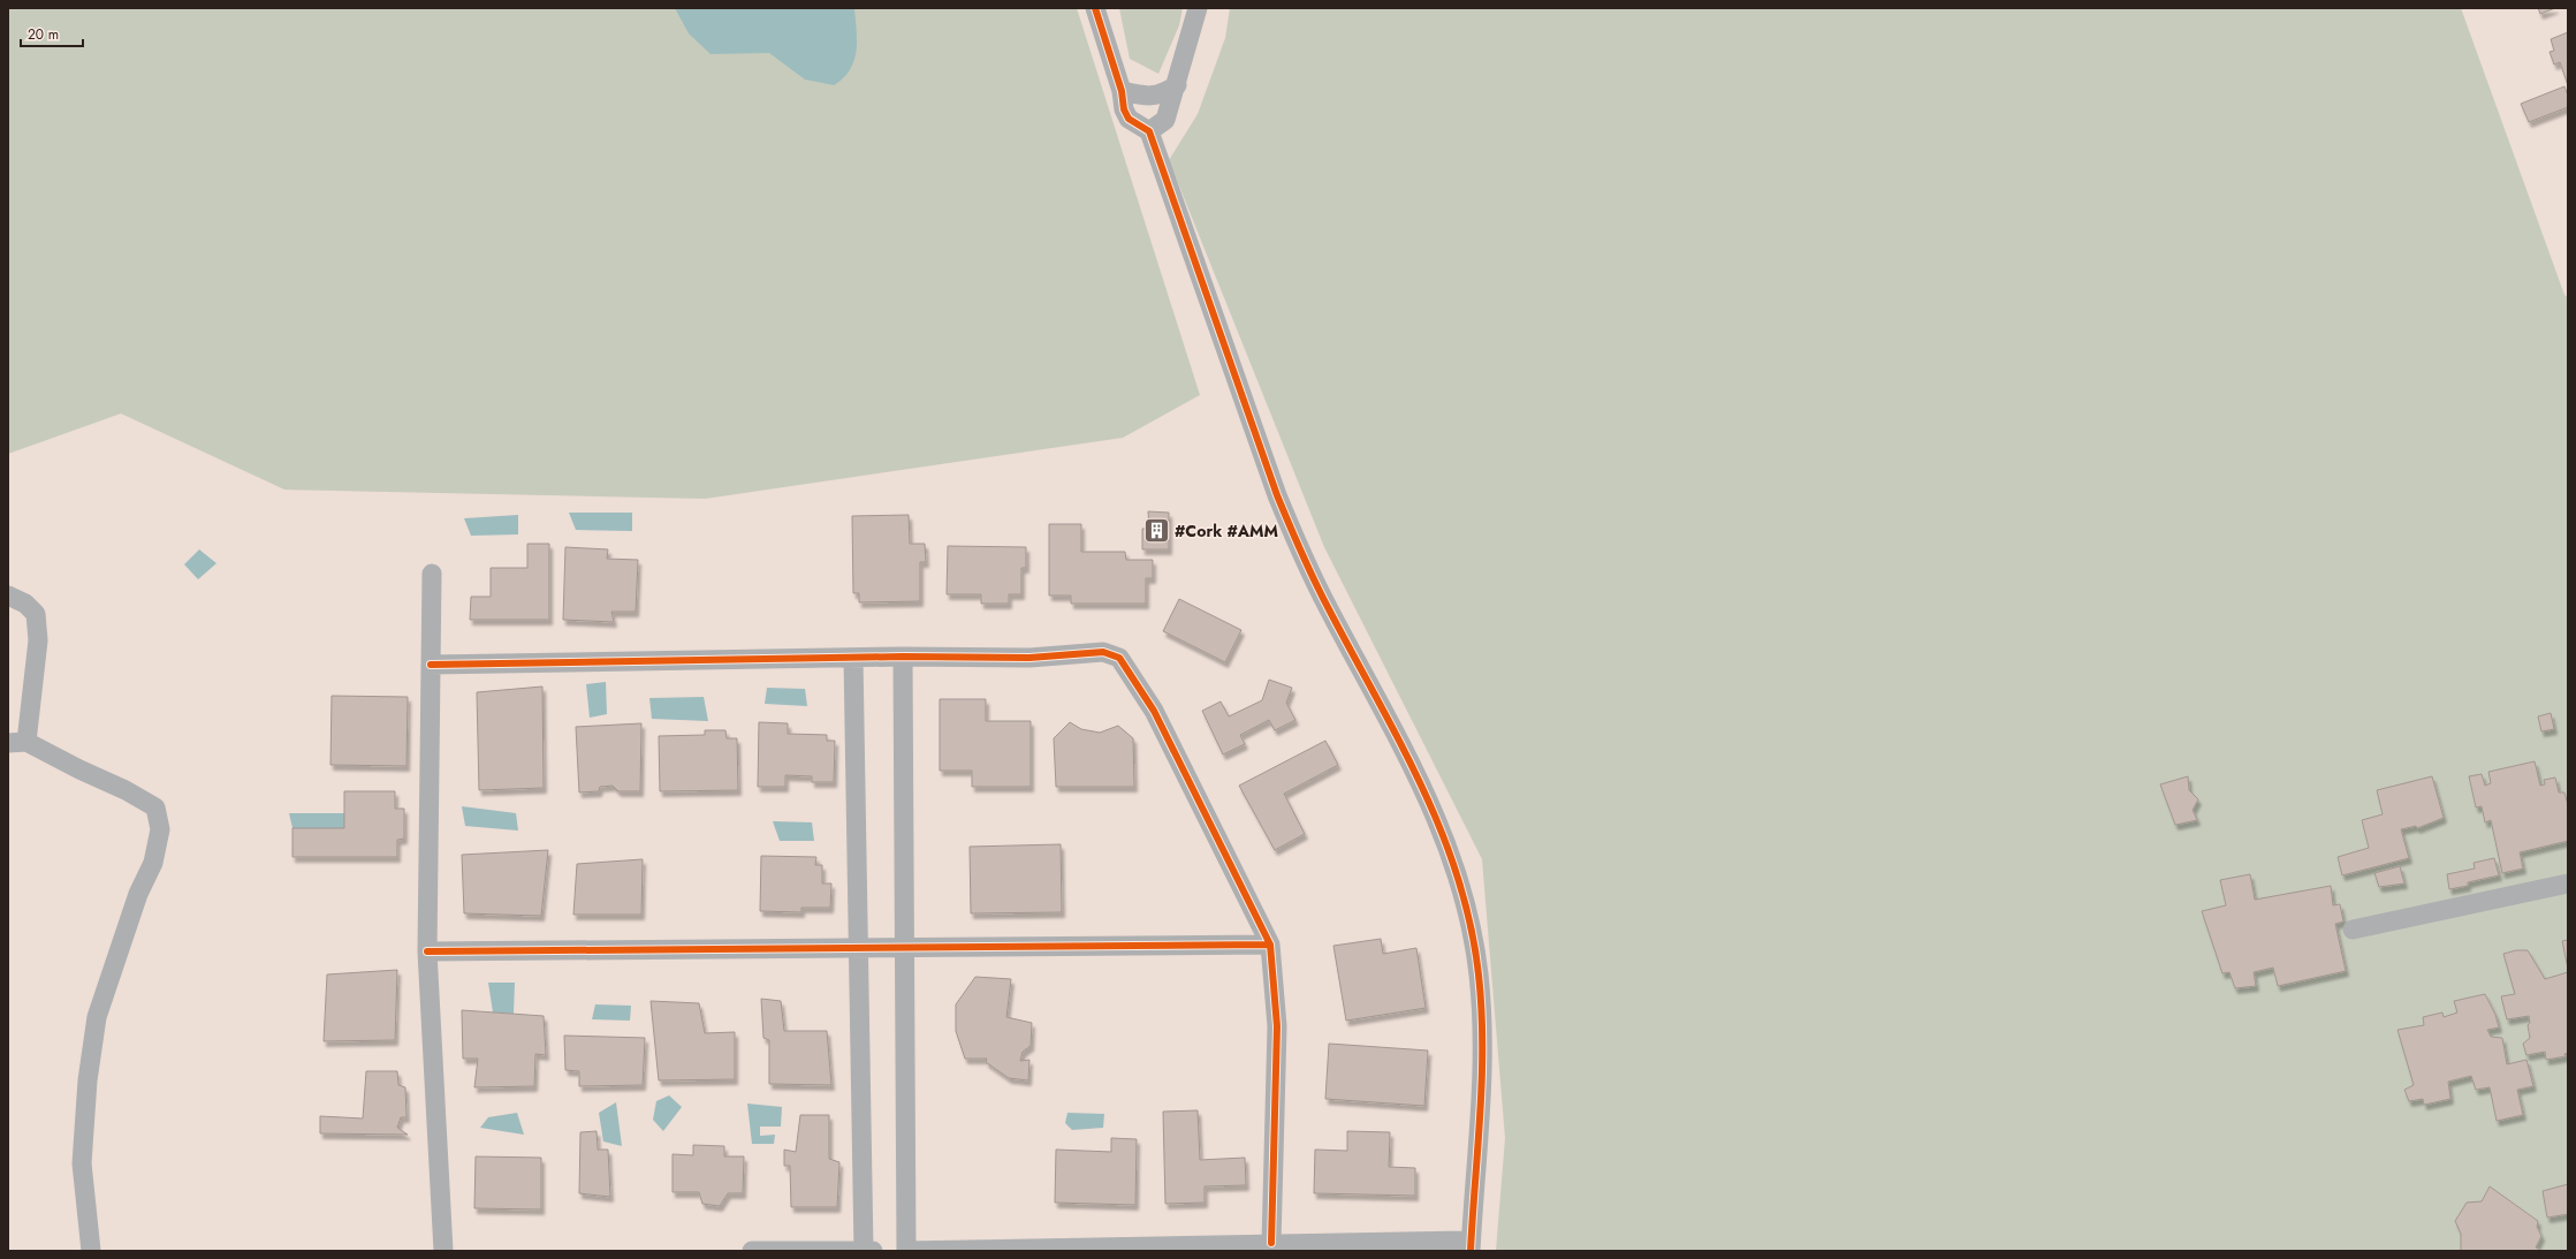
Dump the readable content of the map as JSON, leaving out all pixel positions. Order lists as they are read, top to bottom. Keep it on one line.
{"places":{"building":["#Cork #AMM"]},"scale_bar":"20 m"}
